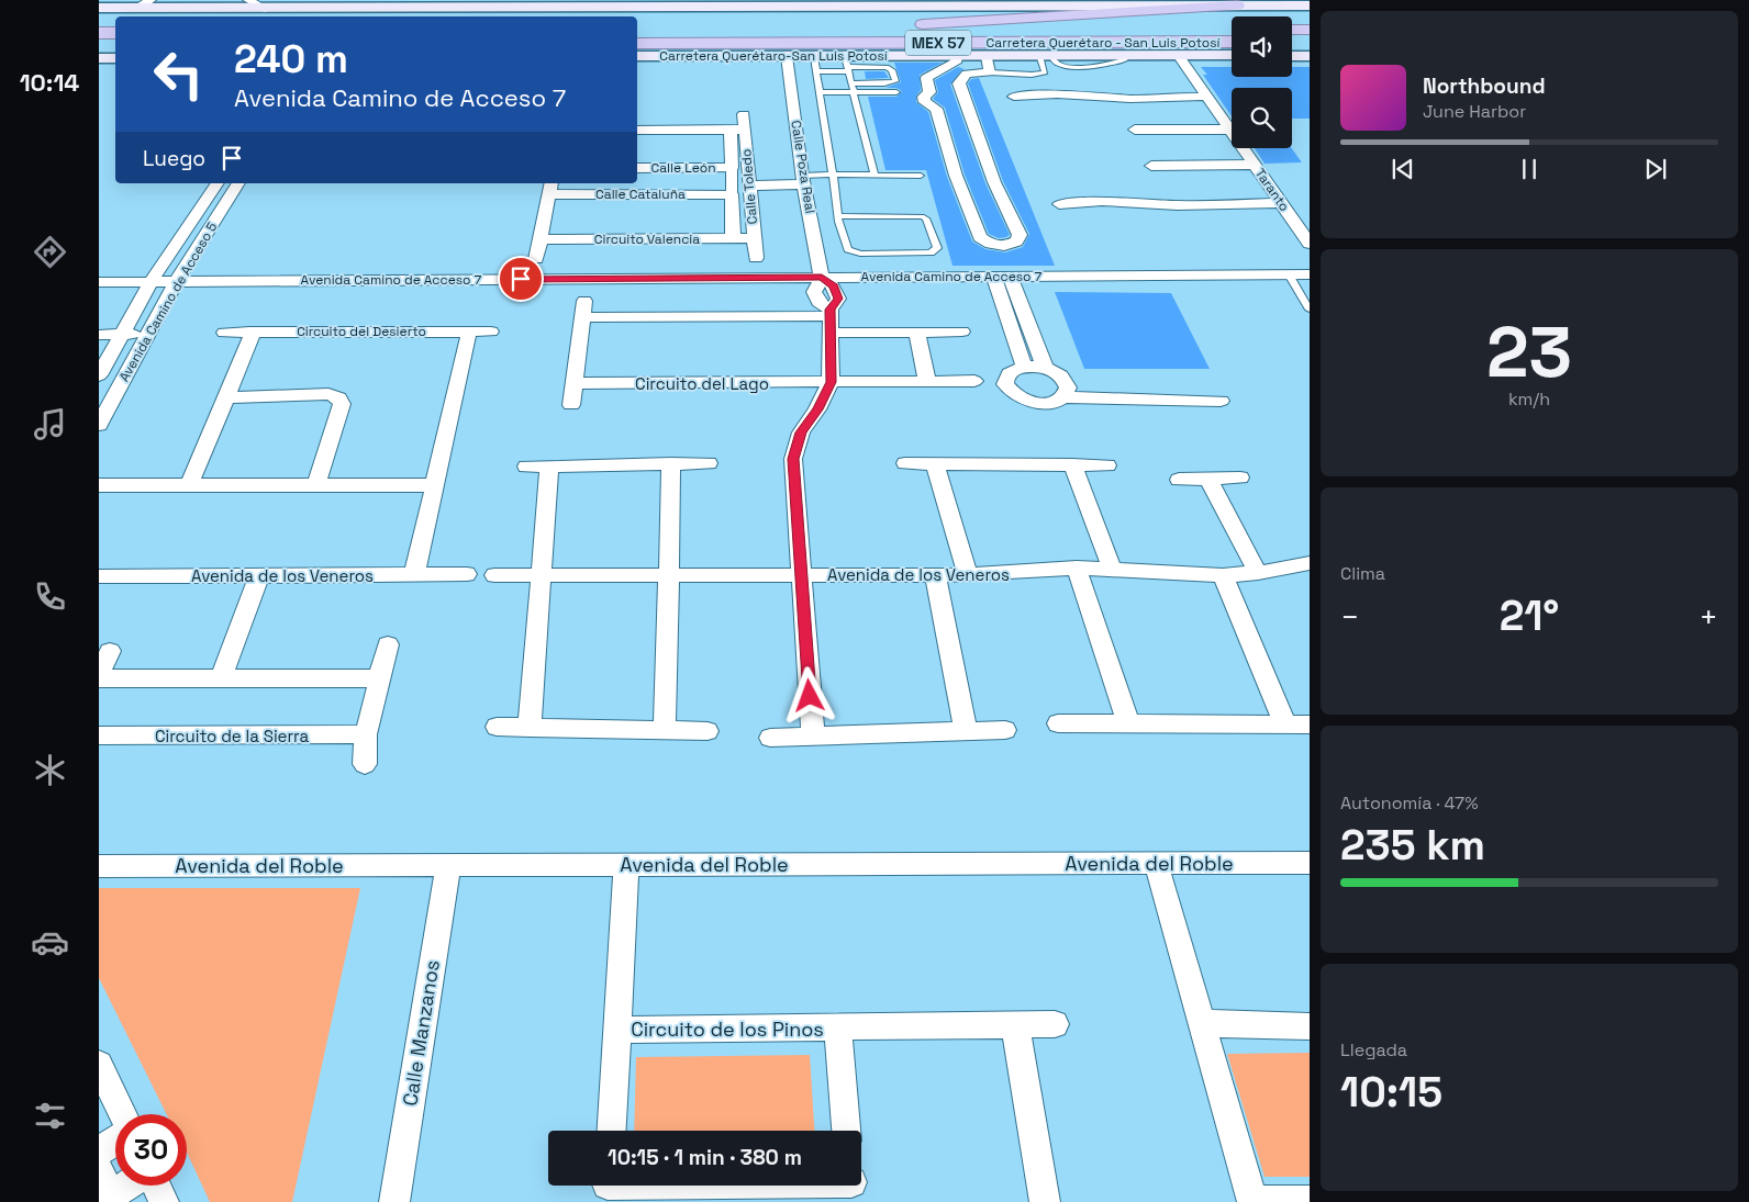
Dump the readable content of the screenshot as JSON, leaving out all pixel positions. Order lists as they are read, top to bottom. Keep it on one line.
{"streets":{"highway":["MEX 57","Carretera Querétaro - San Luis Potosí"],"main road":["Carretera Querétaro-San Luis Potosí"],"street":["Calle Poza Real","Calle León","Calle Toledo","Taranto","Calle Cataluña","Circuito Valencia","Avenida Camino de Acceso 7","Avenida Camino de Acceso 5","Circuito del Desierto","Circuito del Lago","Avenida de los Veneros","Circuito de la Sierra","Avenida del Roble","Circuito de los Pinos","Calle Manzanos"]},"crossings":[["Carretera Querétaro-San Luis Potosí","Calle Poza Real"],["Carretera Querétaro-San Luis Potosí","Taranto"],["Calle Poza Real","Avenida Camino de Acceso 7"],["Calle León","Calle Toledo"],["Calle Toledo","Calle Cataluña"],["Calle Toledo","Circuito Valencia"],["Avenida Camino de Acceso 7","Avenida Camino de Acceso 5"],["Avenida del Roble","Circuito de los Pinos"],["Avenida del Roble","Calle Manzanos"]],"page":{"tabs":"10:14","turn":["240 m","Avenida Camino de Acceso 7"],"song":["Northbound","June Harbor"],"then":"Luego","tile":[["23","km/h"],"Clima",["Autonomía · 47%","235 km"],["Llegada","10:15"]],"heat":["−","21°","+"],"limit":"30","trip":"10:15 · 1 min · 380 m"}}
